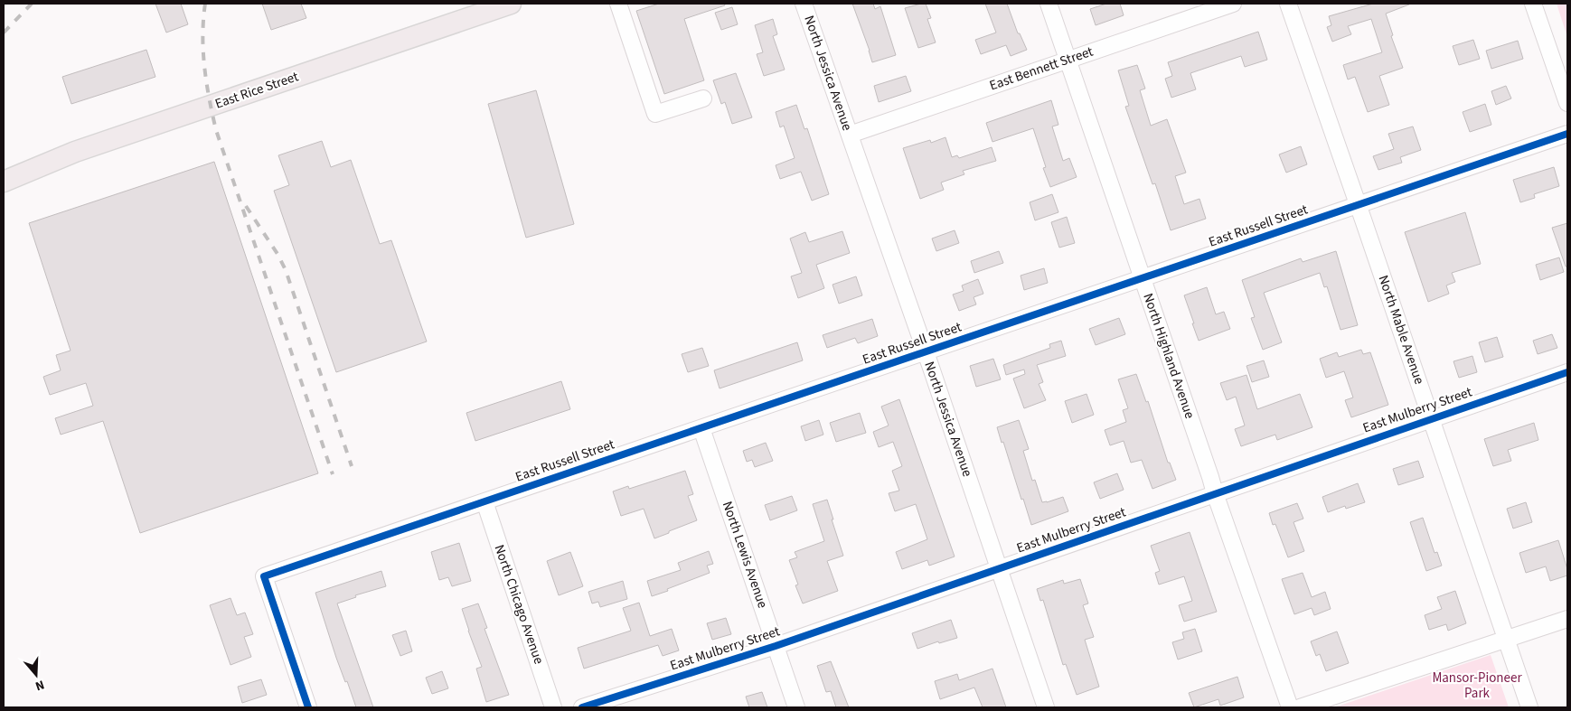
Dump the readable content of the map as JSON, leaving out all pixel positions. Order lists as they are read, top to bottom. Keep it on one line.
{"streets":{"main road":["East Rice Street"],"street":["East Bennett Street","North Jessica Avenue","East Russell Street","North Mable Avenue","North Highland Avenue","East Mulberry Street","North Lewis Avenue","North Chicago Avenue"]},"crossings":[["East Bennett Street","North Jessica Avenue"],["East Bennett Street","North Highland Avenue"],["North Jessica Avenue","East Russell Street"],["North Jessica Avenue","East Mulberry Street"],["East Russell Street","North Mable Avenue"],["East Russell Street","North Highland Avenue"],["East Russell Street","North Lewis Avenue"],["East Russell Street","North Chicago Avenue"],["North Mable Avenue","East Mulberry Street"],["North Highland Avenue","East Mulberry Street"],["East Mulberry Street","North Lewis Avenue"]],"parks":["Mansor-Pioneer Park"],"north":"bottom"}
